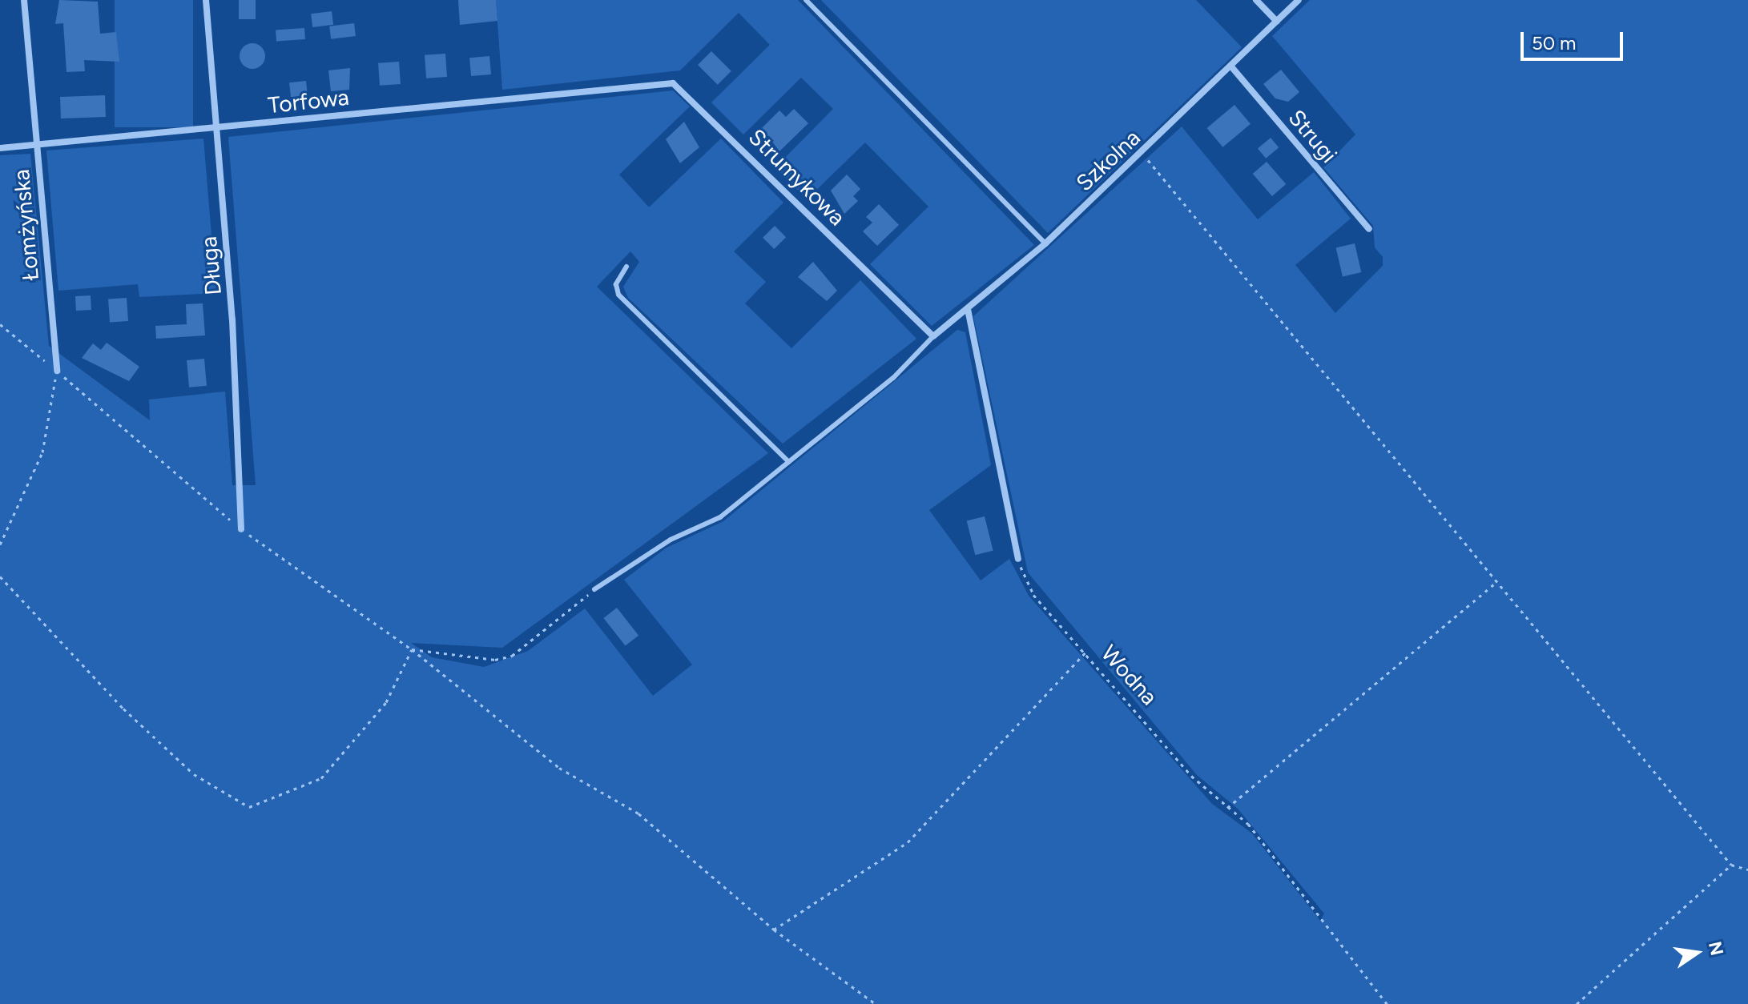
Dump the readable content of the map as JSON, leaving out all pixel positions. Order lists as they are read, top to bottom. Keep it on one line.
{"streets":{"street":["Torfowa","Strugi","Szkolna","Strumykowa","Łomżyńska","Długa"],"path":["Wodna"]},"crossings":[["Torfowa","Strumykowa"],["Torfowa","Łomżyńska"],["Torfowa","Długa"],["Strugi","Szkolna"],["Szkolna","Strumykowa"]],"scale_bar":"50 m","north":"right"}
